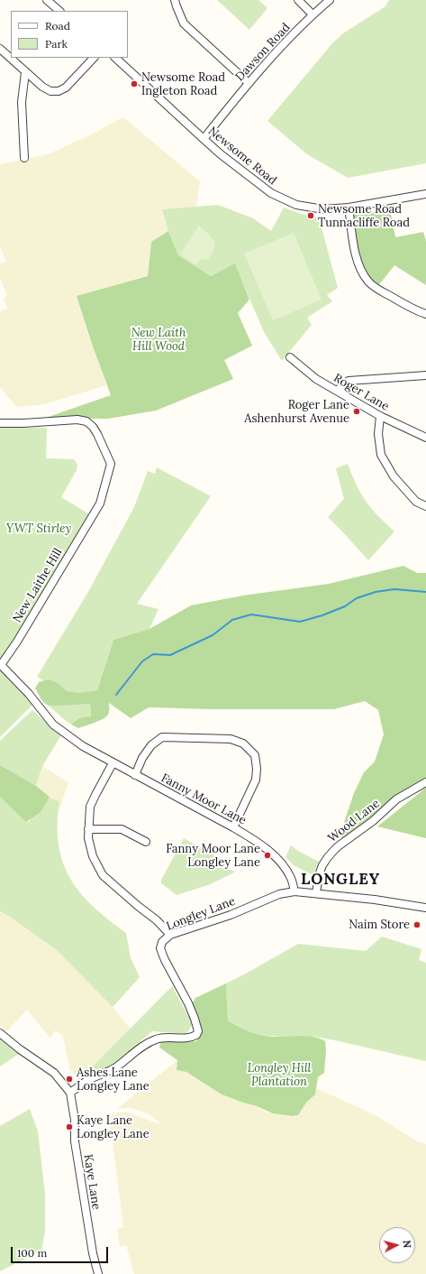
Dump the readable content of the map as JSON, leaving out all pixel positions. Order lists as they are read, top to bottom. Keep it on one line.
{"streets":{"street":["Dawson Road","Newsome Road","Roger Lane","New Laithe Hill","Fanny Moor Lane","Wood Lane","Longley Lane","Kaye Lane"]},"crossings":[["Dawson Road","Newsome Road"],["New Laithe Hill","Fanny Moor Lane"],["Fanny Moor Lane","Longley Lane"],["Wood Lane","Longley Lane"],["Longley Lane","Kaye Lane"]],"districts":["LONGLEY"],"parks":["New Laith Hill Wood","YWT Stirley","Longley Hill Plantation"],"places":["Newsome Road Ingleton Road","Newsome Road Tunnacliffe Road","Roger Lane Ashenhurst Avenue","Fanny Moor Lane Longley Lane","Naim Store","Ashes Lane Longley Lane","Kaye Lane Longley Lane"],"legend":["Road","Park"],"scale_bar":"100 m","north":"right"}
